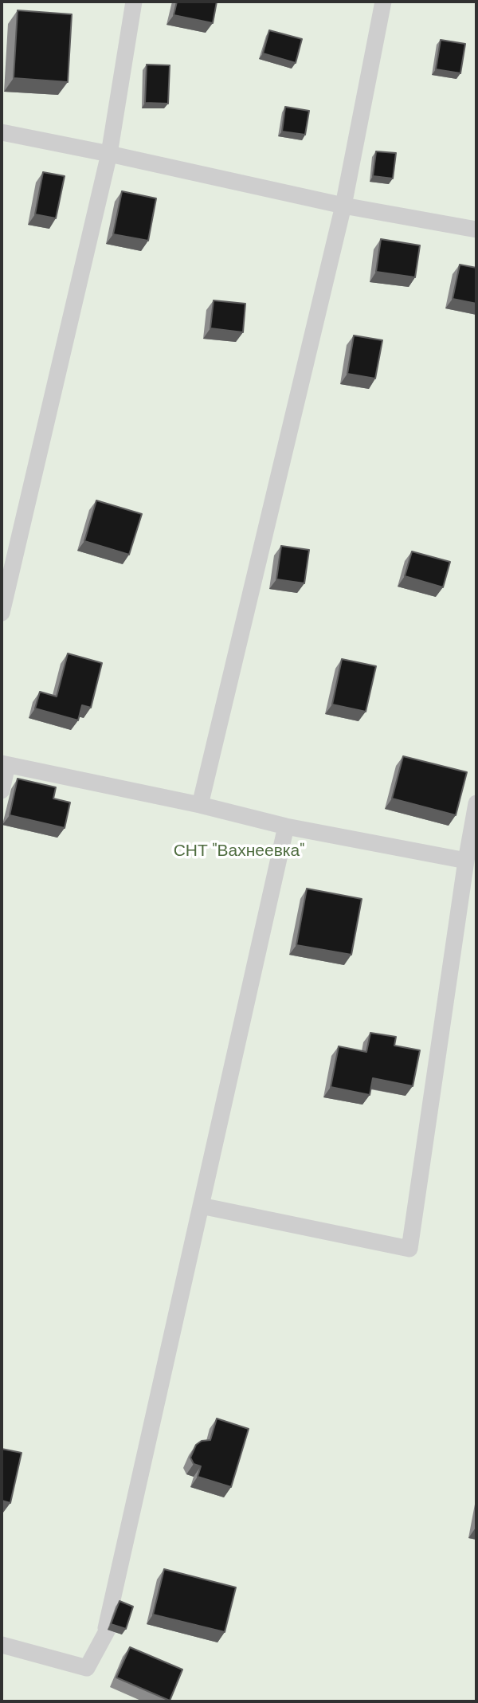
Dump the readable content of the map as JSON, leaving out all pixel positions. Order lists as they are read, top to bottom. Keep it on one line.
{"parks":["СНТ \"Вахнеевка\""]}
